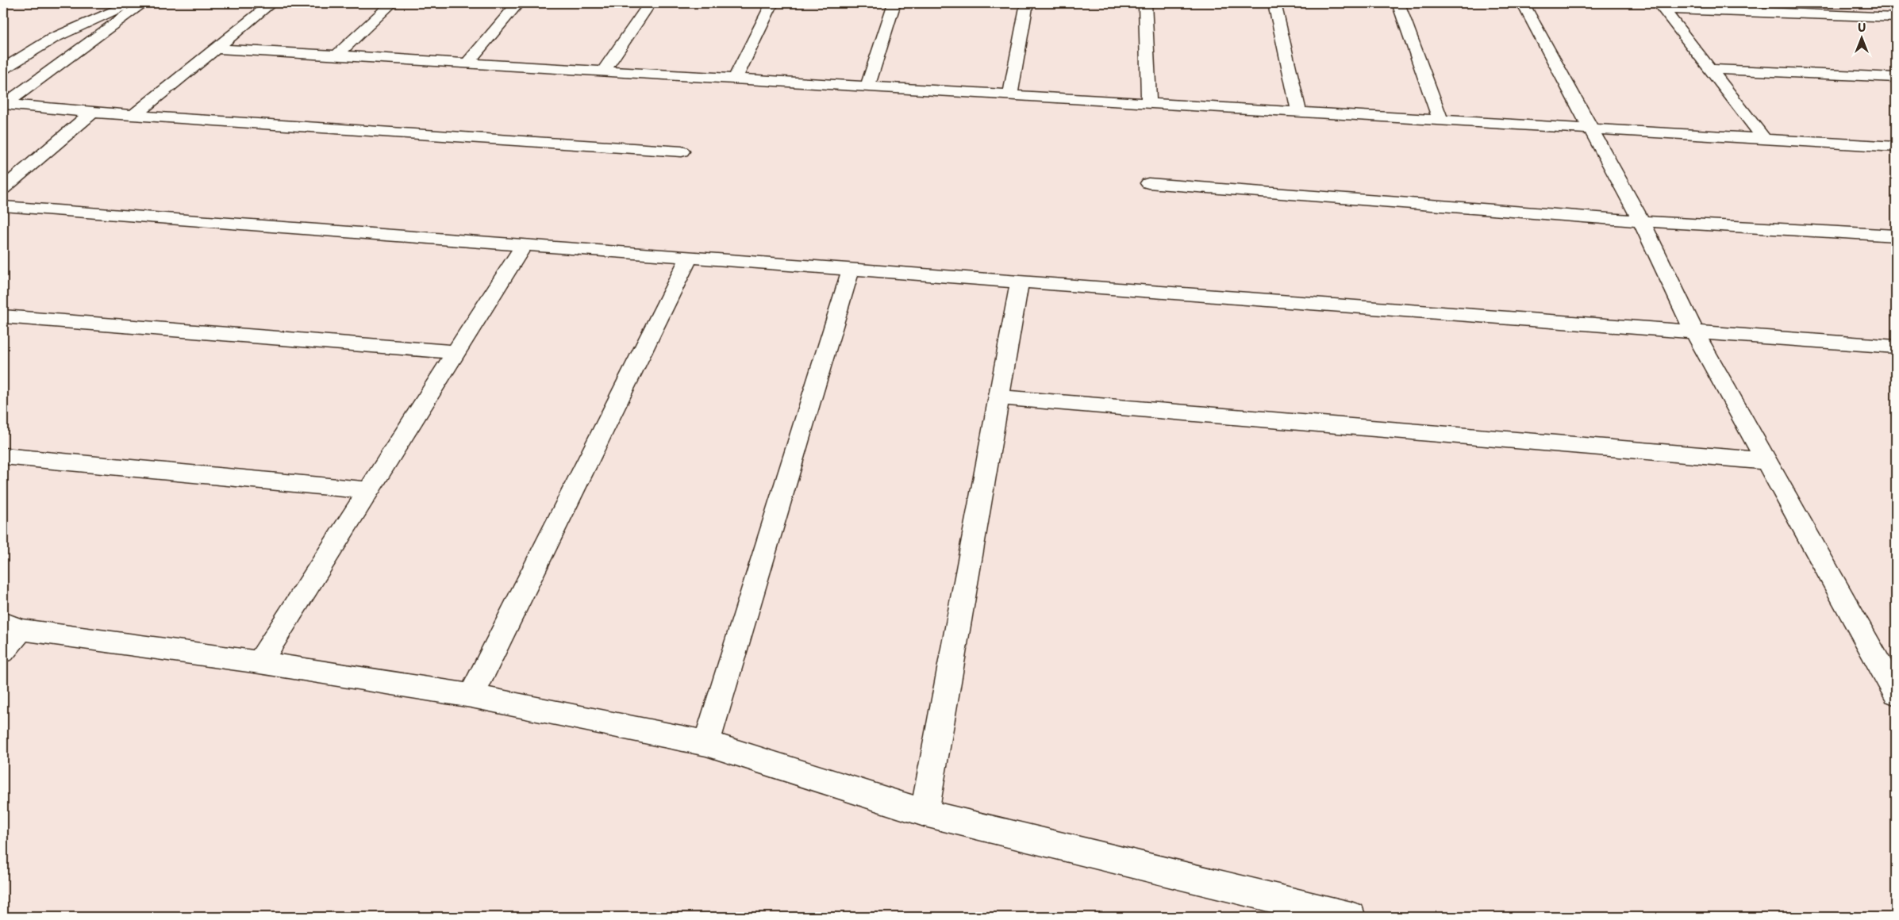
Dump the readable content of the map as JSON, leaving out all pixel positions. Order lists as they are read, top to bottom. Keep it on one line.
{"north":"top"}
